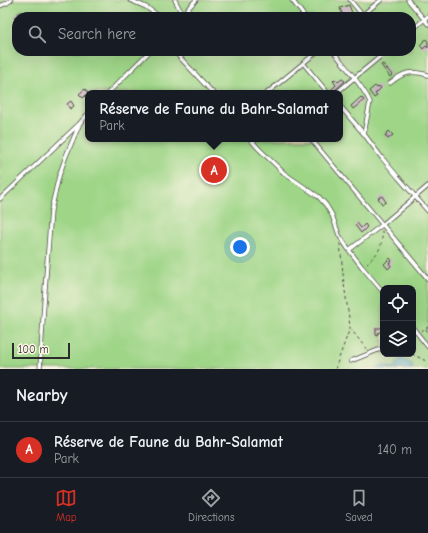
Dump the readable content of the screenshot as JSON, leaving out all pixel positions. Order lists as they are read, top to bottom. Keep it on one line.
{"scale_bar":"100 m","page":{"search":"Search here","popup":["Réserve de Faune du Bahr-Salamat","Park"],"pins":"A","scale":"100 m","heading":"Nearby","list":[{"mark":"A","name":"Réserve de Faune du Bahr-Salamat","note":"Park","value":"140 m"}],"nav":["Map","Directions","Saved"]}}
